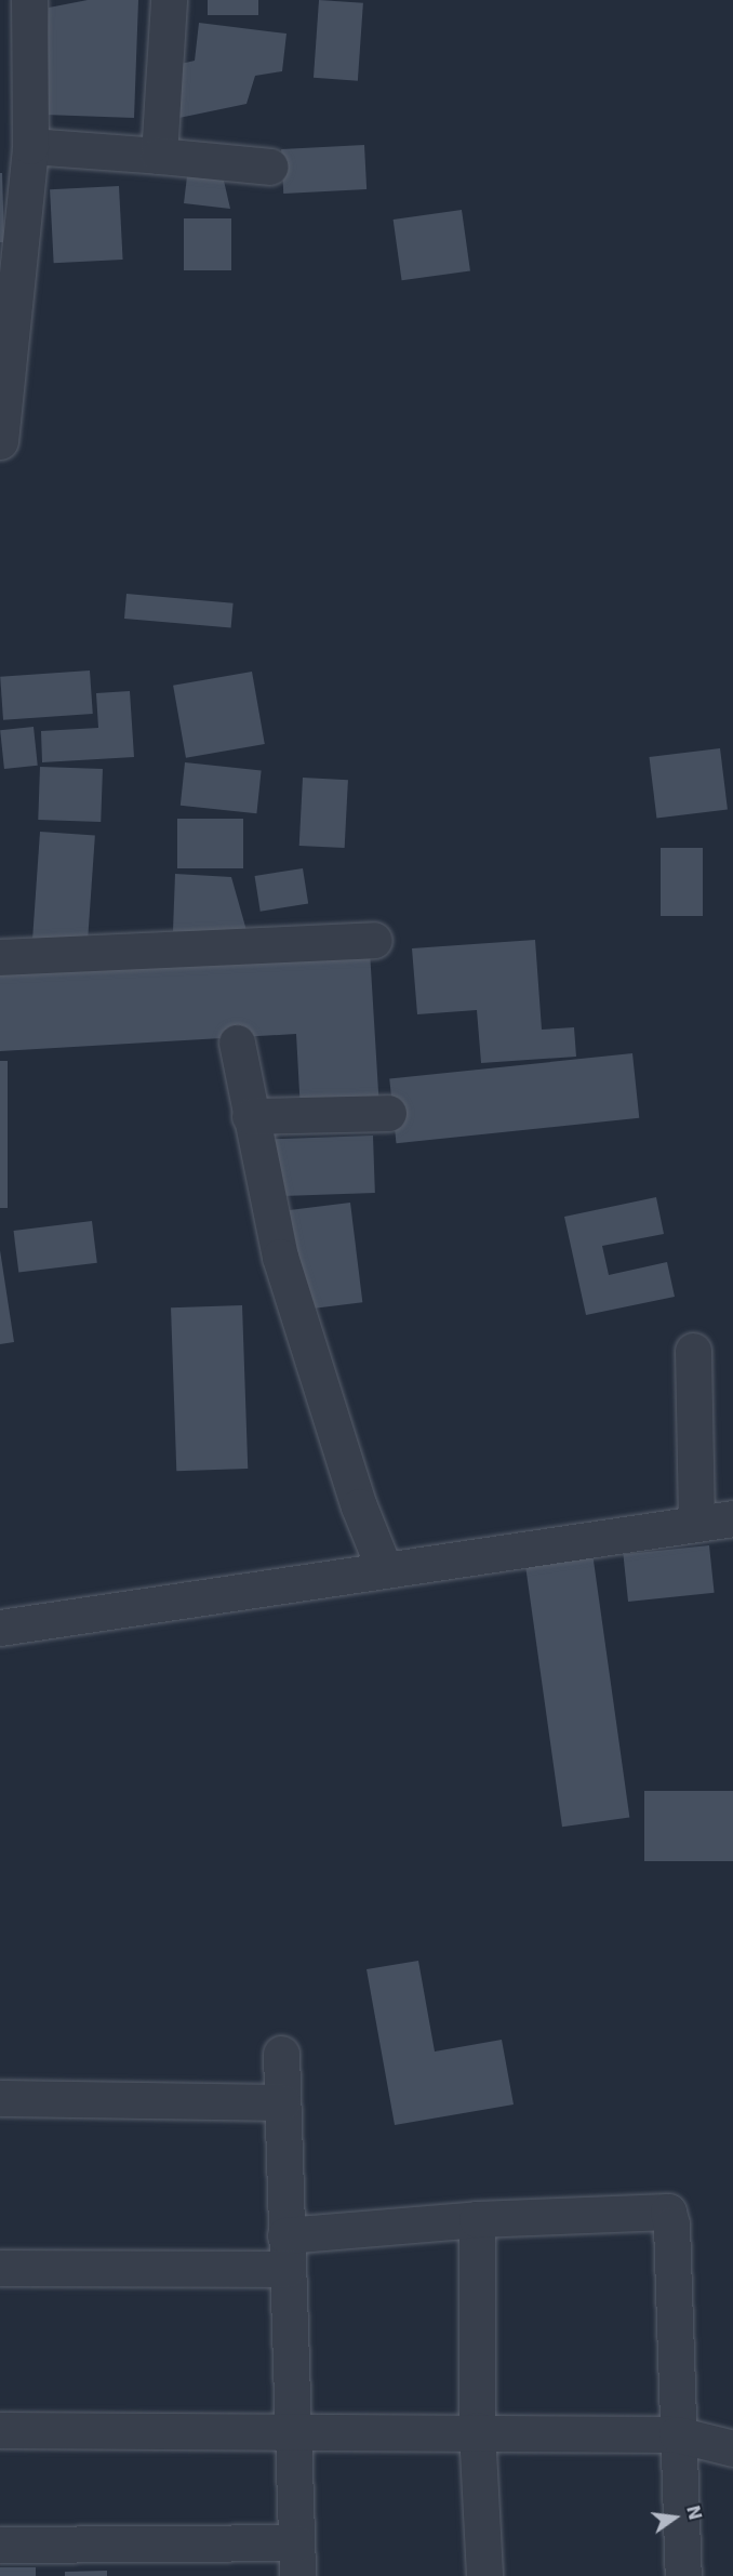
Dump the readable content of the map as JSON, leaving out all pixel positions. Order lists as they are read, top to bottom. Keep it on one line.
{"north":"right"}
